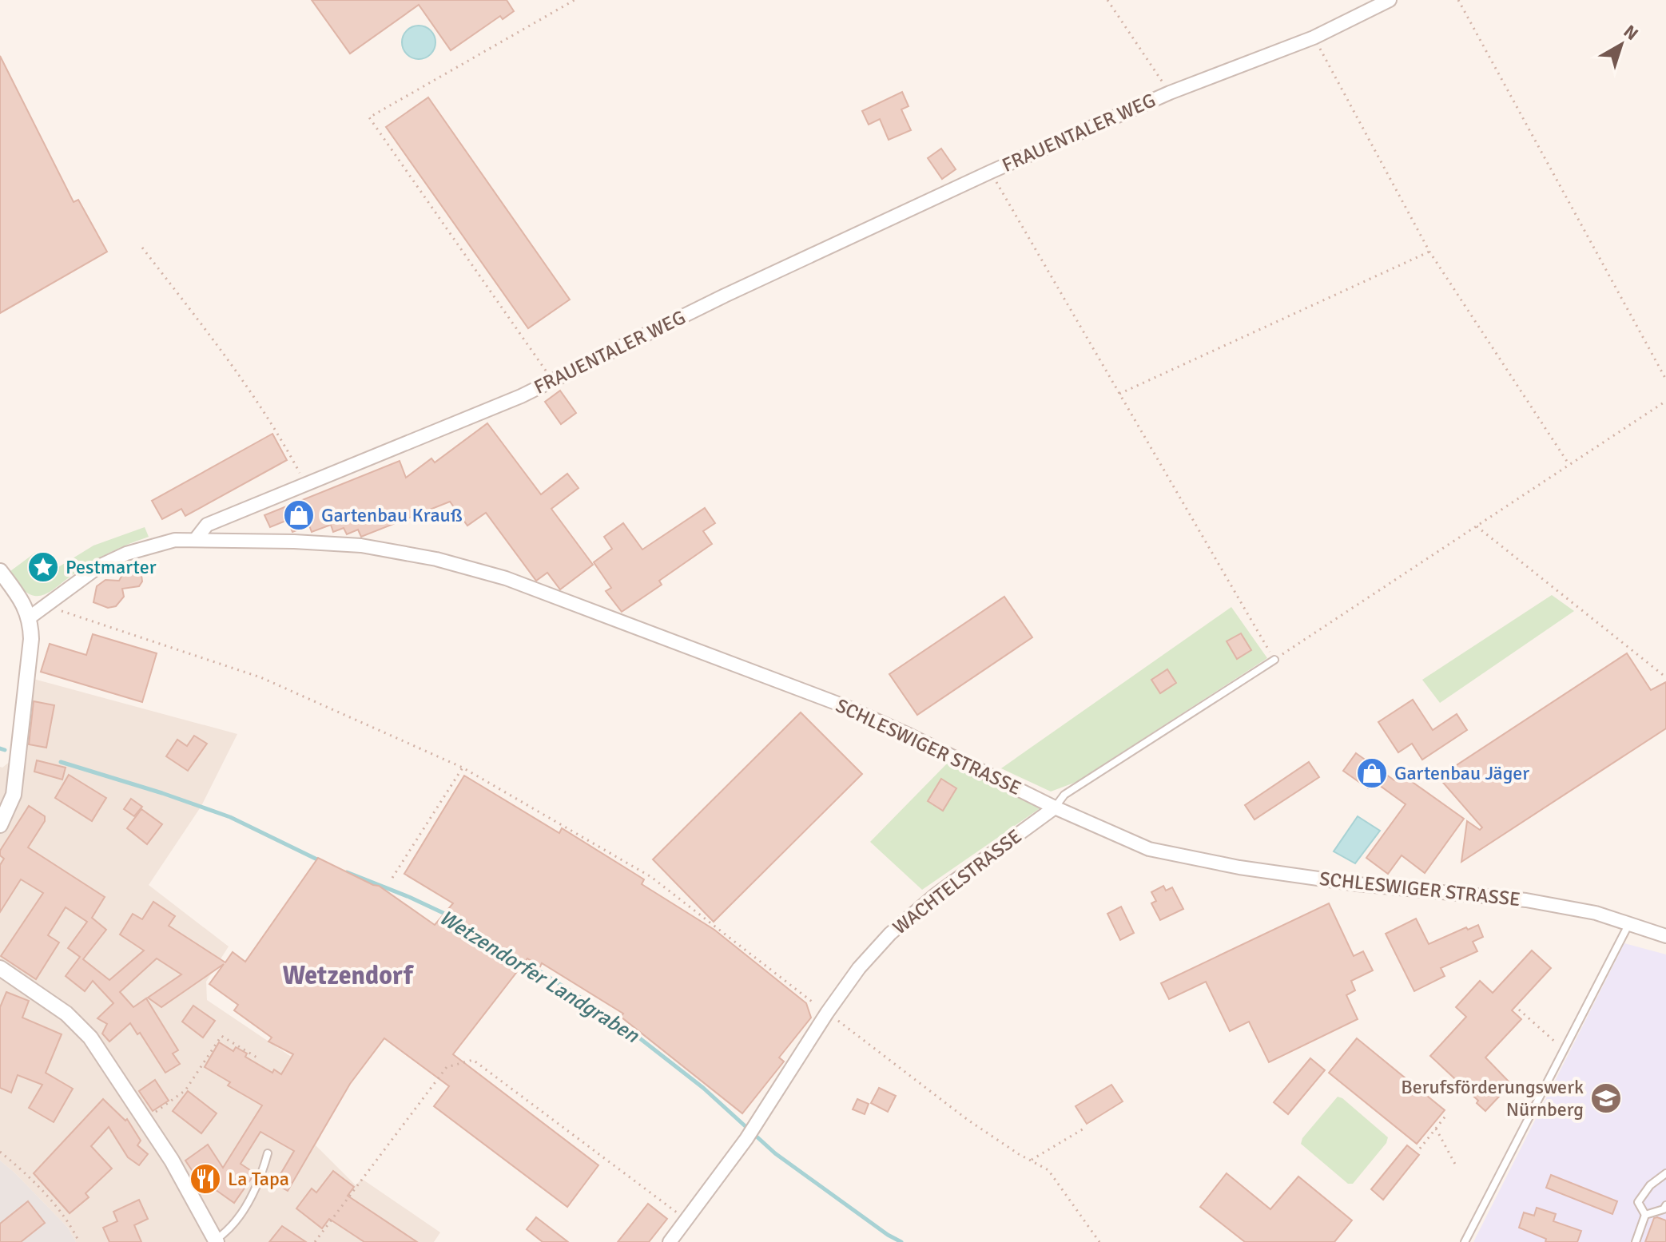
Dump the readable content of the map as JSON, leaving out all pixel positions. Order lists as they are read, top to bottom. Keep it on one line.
{"streets":{"street":["FRAUENTALER WEG","SCHLESWIGER STRASSE","WACHTELSTRASSE"]},"crossings":[["FRAUENTALER WEG","SCHLESWIGER STRASSE"],["SCHLESWIGER STRASSE","WACHTELSTRASSE"]],"districts":["Wetzendorf"],"water":["Wetzendorfer Landgraben"],"places":{"shop":["Gartenbau Krauß","Gartenbau Jäger"],"place":["Pestmarter"],"school or university":["Berufsförderungswerk Nürnberg"],"restaurant":["La Tapa"]},"north":"top right"}
